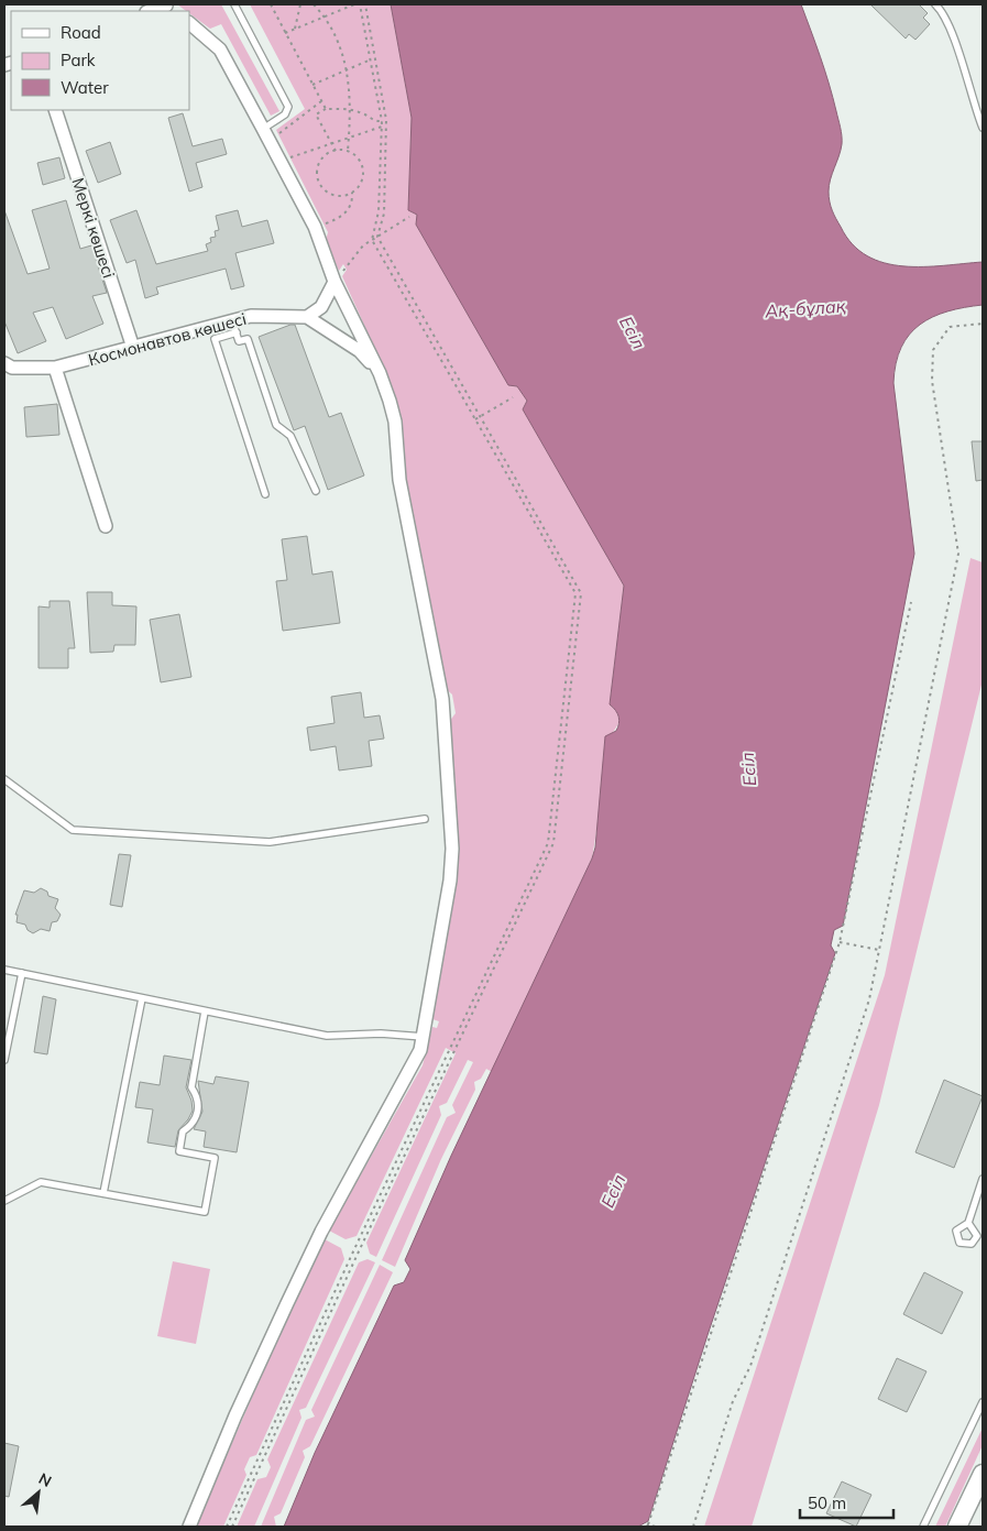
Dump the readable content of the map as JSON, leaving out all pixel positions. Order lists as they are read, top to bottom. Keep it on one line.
{"streets":{"street":["Меркі көшесі","Космонавтов көшесі"]},"crossings":[["Меркі көшесі","Космонавтов көшесі"]],"water":["Ақ-бұлақ","Есіл"],"legend":["Road","Park","Water"],"scale_bar":"50 m","north":"top right"}
